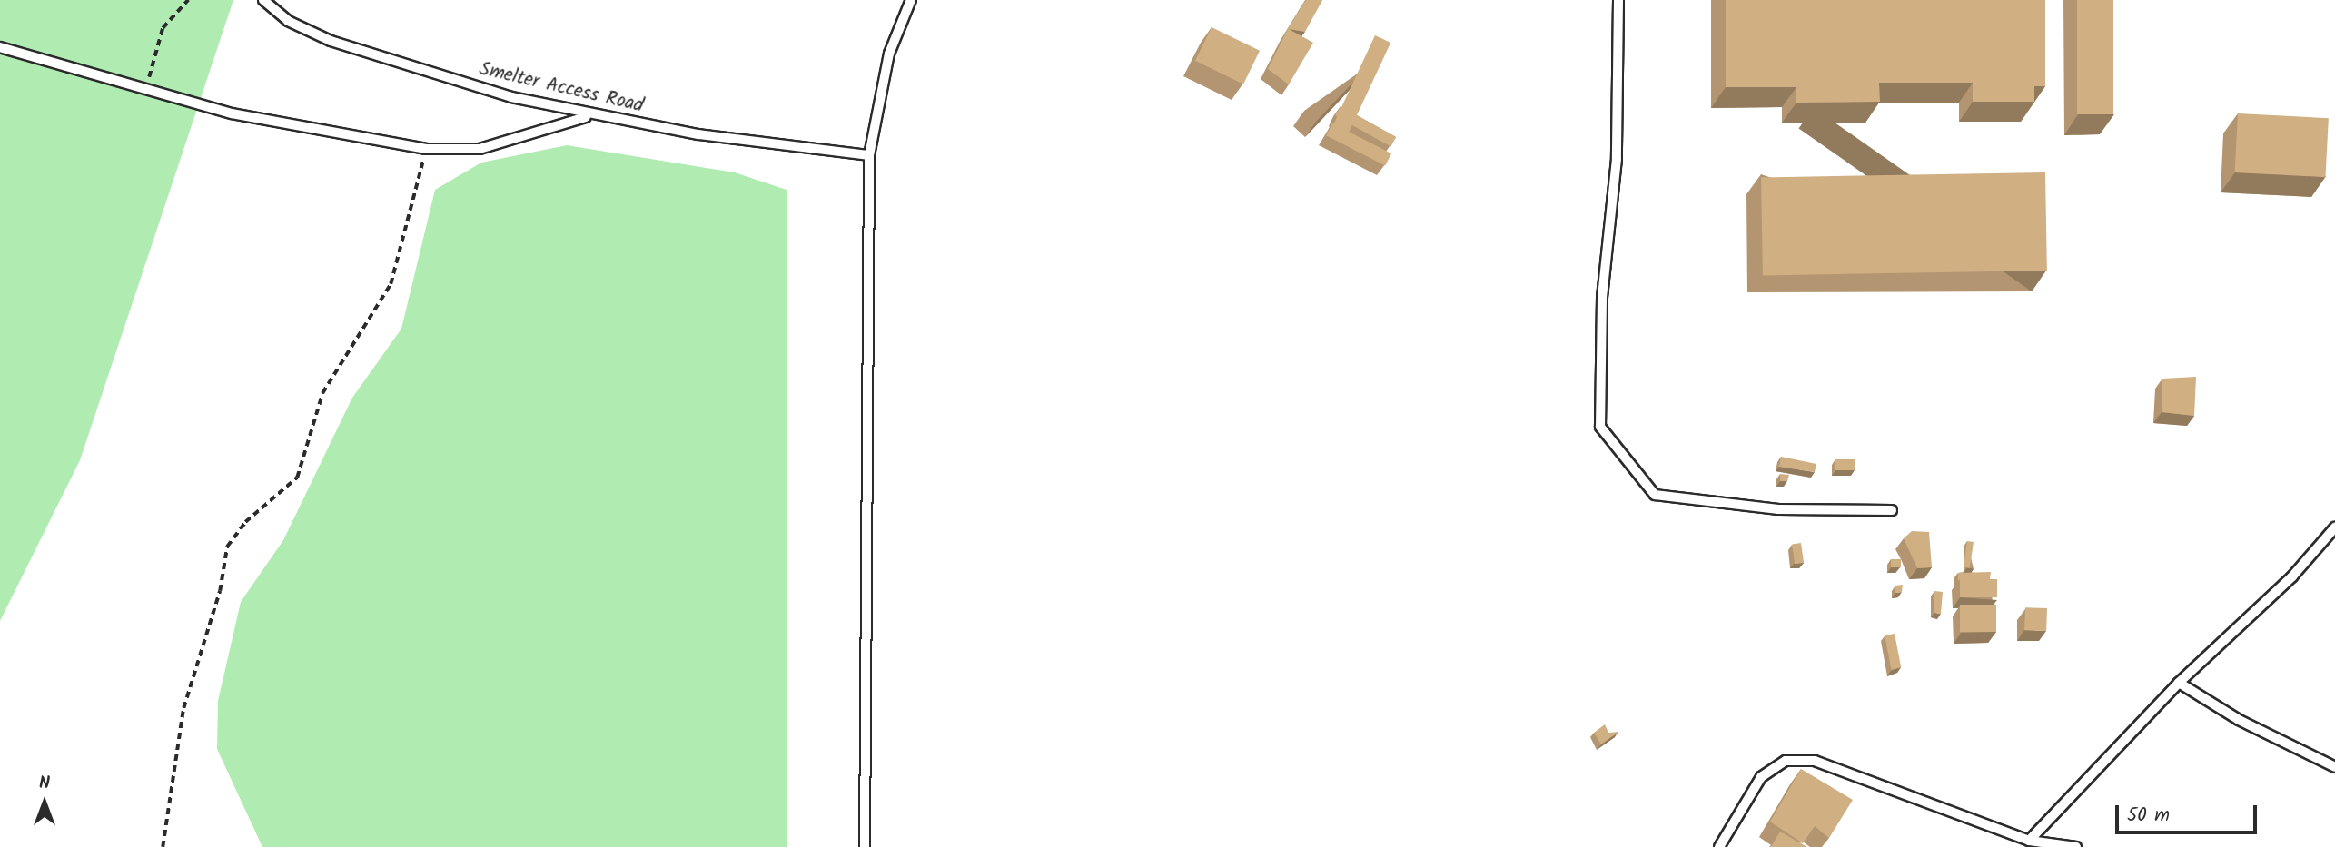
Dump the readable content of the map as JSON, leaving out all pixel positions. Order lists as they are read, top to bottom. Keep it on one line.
{"streets":{"lane":["Smelter Access Road"]},"scale_bar":"50 m","north":"top"}
